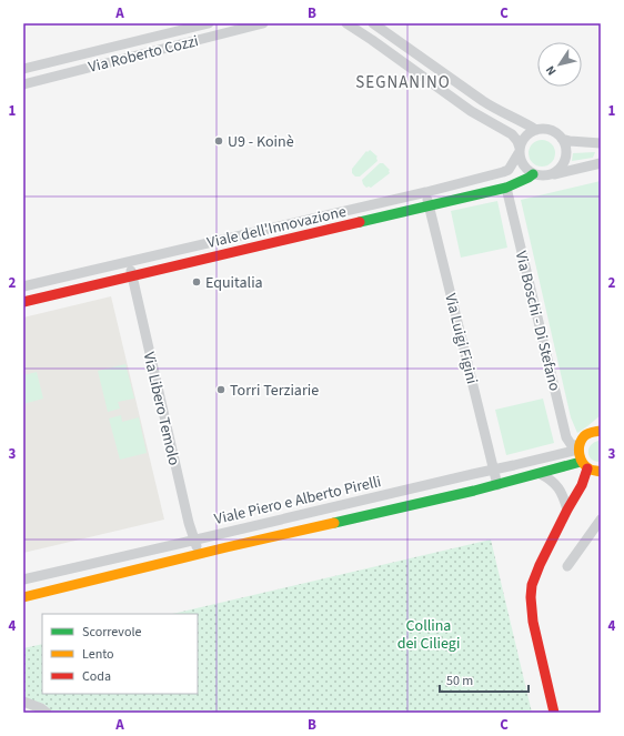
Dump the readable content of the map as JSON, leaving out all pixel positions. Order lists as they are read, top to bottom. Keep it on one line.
{"streets":{"street":["Via Roberto Cozzi","Viale dell'Innovazione","Via Boschi - Di Stefano","Via Luigi Figini","Via Libero Temolo","Viale Piero e Alberto Pirelli"]},"crossings":[["Viale dell'Innovazione","Via Boschi - Di Stefano"],["Viale dell'Innovazione","Via Luigi Figini"],["Viale dell'Innovazione","Via Libero Temolo"],["Via Boschi - Di Stefano","Viale Piero e Alberto Pirelli"],["Via Luigi Figini","Viale Piero e Alberto Pirelli"],["Via Libero Temolo","Viale Piero e Alberto Pirelli"]],"districts":["SEGNANINO"],"parks":["Collina dei Ciliegi"],"places":["U9 - Koinè","Equitalia","Torri Terziarie"],"legend":["Scorrevole","Lento","Coda"],"scale_bar":"50 m","north":"bottom left","grid":{"columns":["A","B","C"],"rows":["1","2","3","4"]}}
